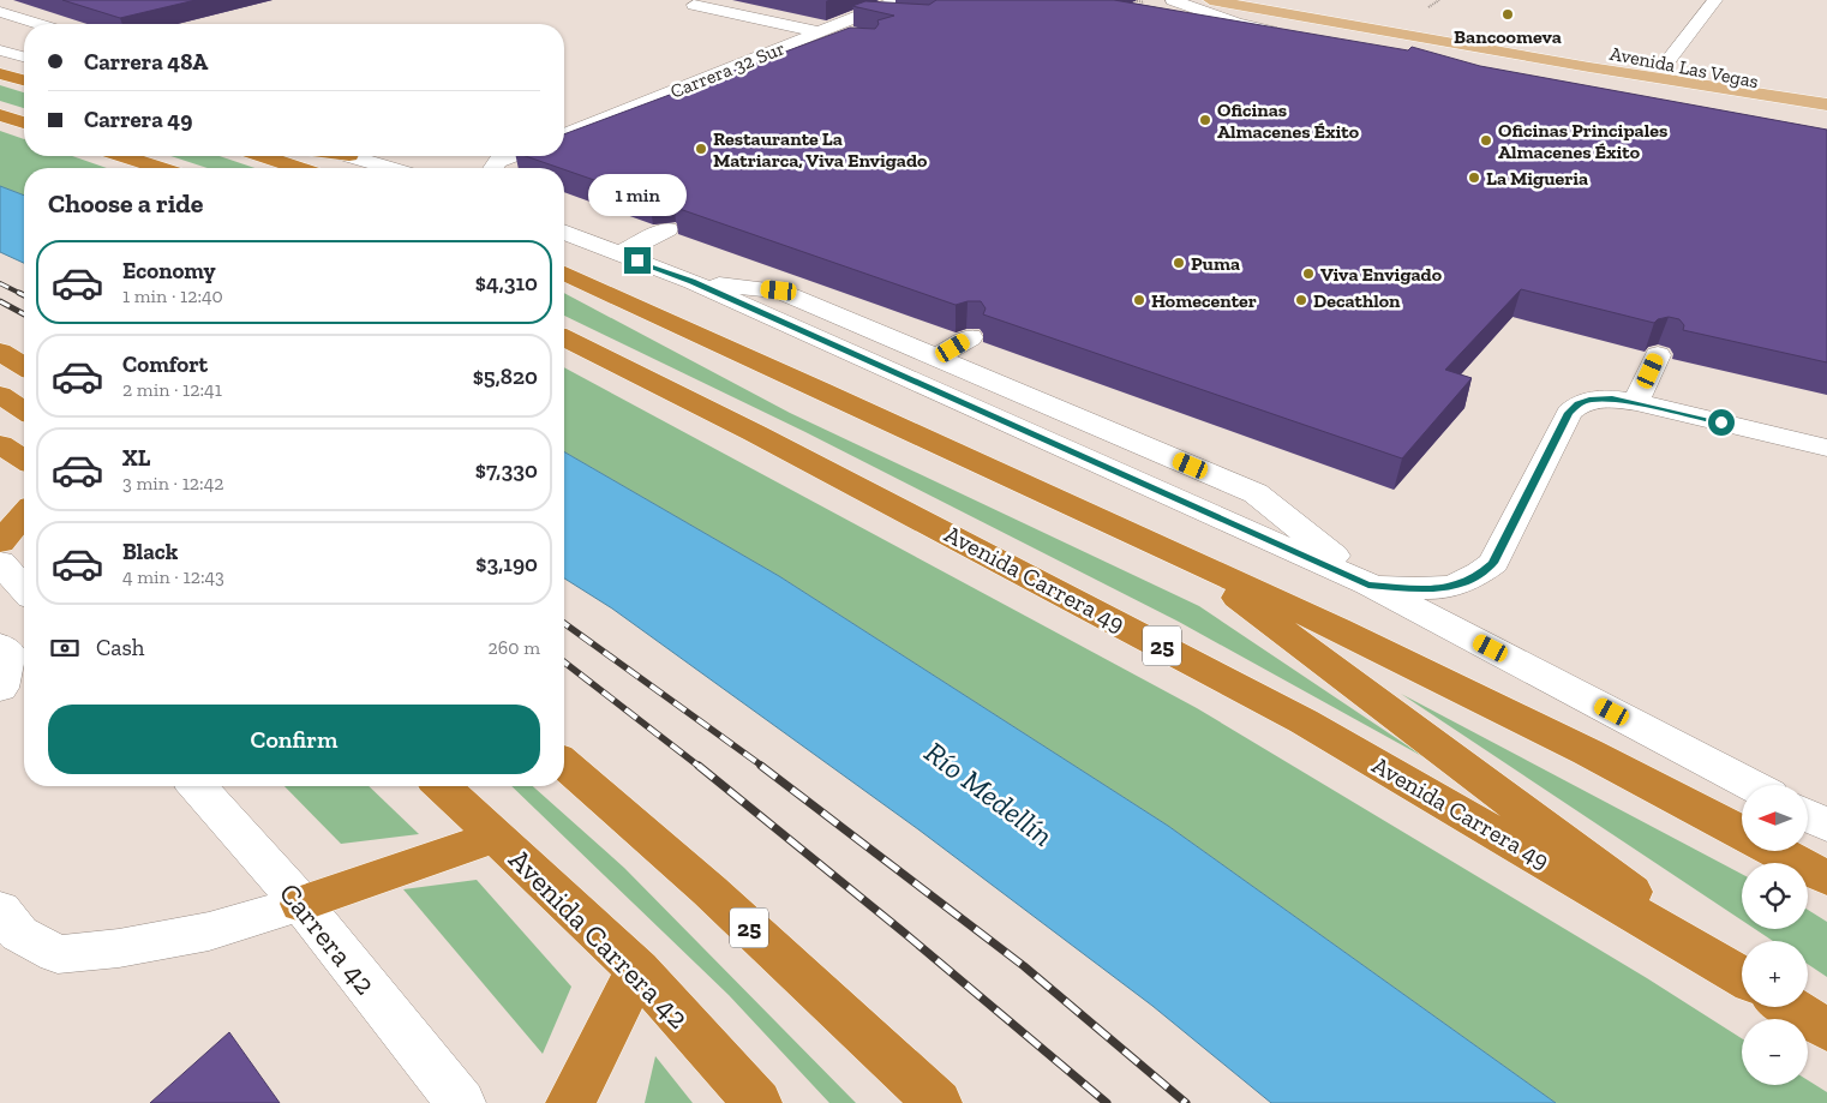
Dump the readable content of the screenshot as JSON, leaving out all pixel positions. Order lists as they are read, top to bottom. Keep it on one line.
{"streets":{"highway":["Avenida Carrera 49","25","Avenida Carrera 42"],"main road":["Avenida Las Vegas"],"street":["Carrera 32 Sur","Carrera 42"]},"water":["Río Medellín"],"places":["Bancoomeva","Oficinas Almacenes Éxito","Oficinas Principales Almacenes Éxito","Restaurante La Matriarca, Viva Envigado","La Migueria","Puma","Viva Envigado","Homecenter","Decathlon"],"north":"left","page":{"banner":["Carrera 48A","Carrera 49"],"heading":"Choose a ride","bubble":"1 min","list":[{"name":"Economy","note":"1 min · 12:40","value":"$4,310"},{"name":"Comfort","note":"2 min · 12:41","value":"$5,820"},{"name":"XL","note":"3 min · 12:42","value":"$7,330"},{"name":"Black","note":"4 min · 12:43","value":"$3,190"}],"pay":["Cash","260 m"],"buttons":"Confirm","map_buttons":["+","−"]}}
